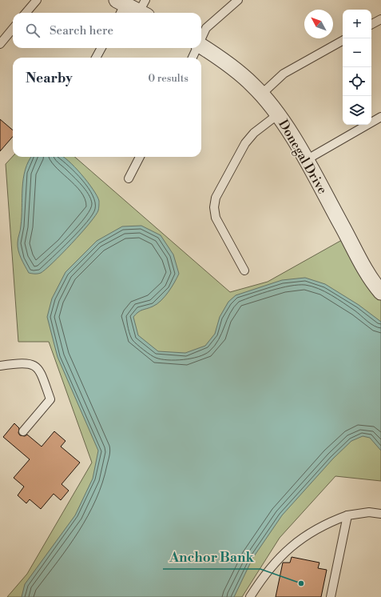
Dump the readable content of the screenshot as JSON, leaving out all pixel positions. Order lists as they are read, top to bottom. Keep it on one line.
{"streets":{"street":["Donegal Drive"]},"places":["Anchor Bank"],"north":"top left","page":{"map_buttons":["+","−"],"search":"Search here","heading":["Nearby","0 results"]}}
